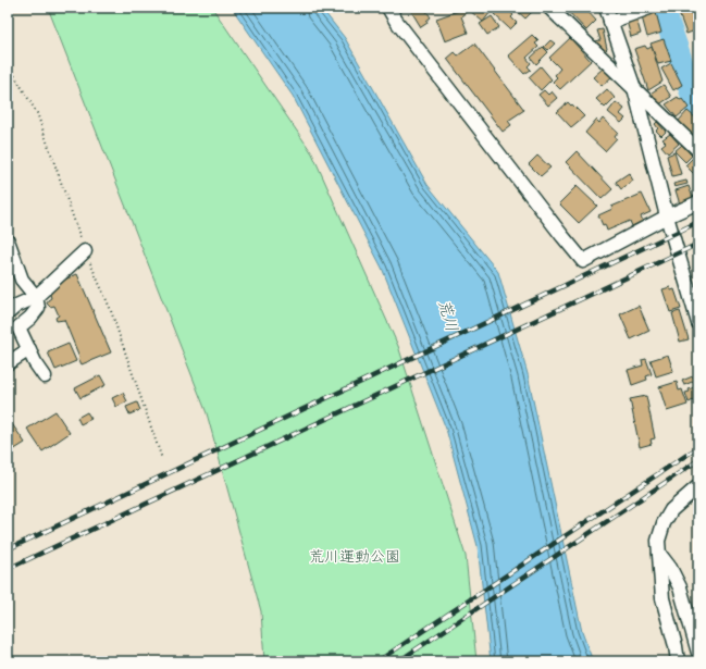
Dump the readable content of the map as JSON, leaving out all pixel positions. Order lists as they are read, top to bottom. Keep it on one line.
{"water":["荒川"],"parks":["荒川運動公園"]}
